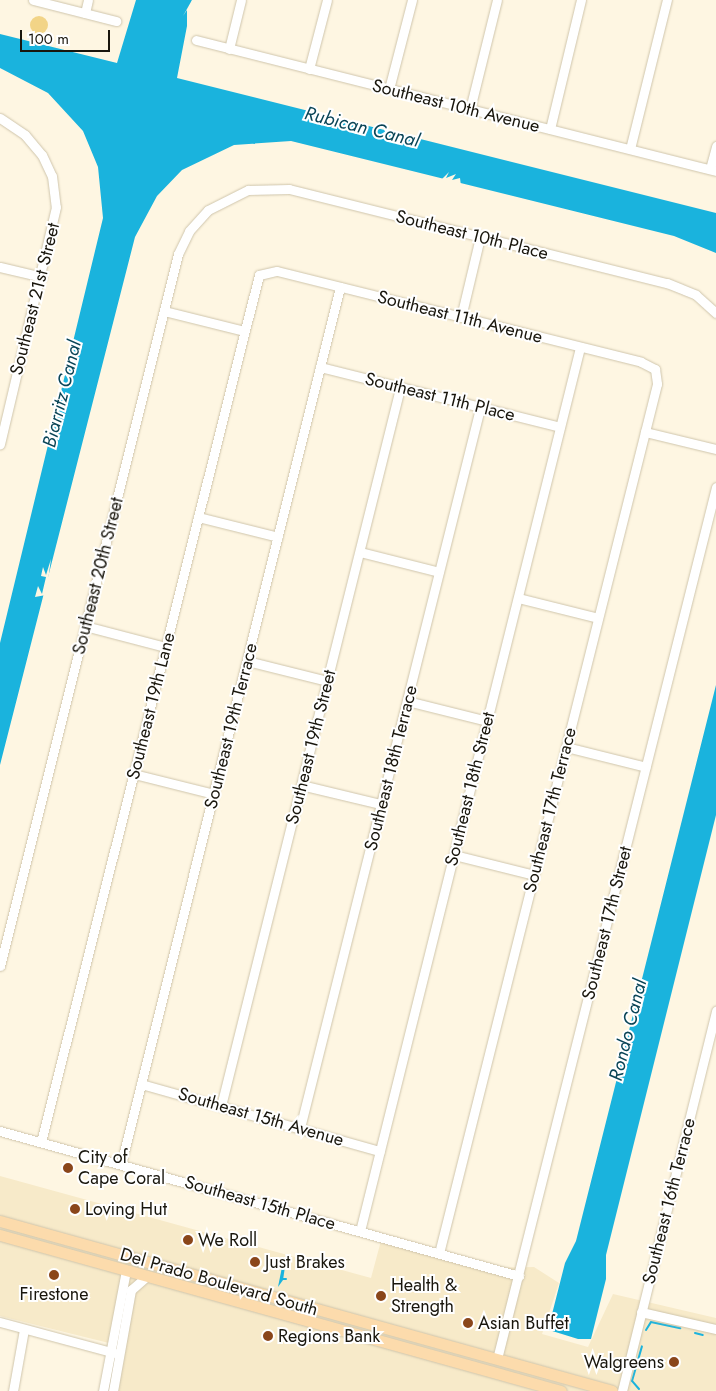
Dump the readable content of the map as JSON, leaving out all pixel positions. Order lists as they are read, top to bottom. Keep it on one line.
{"streets":{"main road":["Del Prado Boulevard South"],"street":["Southeast 10th Avenue","Southeast 10th Place","Southeast 21st Street","Southeast 11th Avenue","Southeast 11th Place","Southeast 20th Street","Southeast 19th Lane","Southeast 19th Terrace","Southeast 19th Street","Southeast 18th Terrace","Southeast 18th Street","Southeast 17th Terrace","Southeast 17th Street","Southeast 15th Avenue","Southeast 16th Terrace","Southeast 15th Place"]},"crossings":[["Southeast 10th Place","Southeast 20th Street"],["Southeast 11th Avenue","Southeast 19th Lane"],["Southeast 11th Avenue","Southeast 19th Terrace"],["Southeast 11th Avenue","Southeast 18th Street"],["Southeast 11th Avenue","Southeast 17th Terrace"],["Southeast 11th Place","Southeast 19th Terrace"],["Southeast 11th Place","Southeast 19th Street"],["Southeast 11th Place","Southeast 18th Terrace"],["Southeast 11th Place","Southeast 18th Street"],["Southeast 19th Lane","Southeast 15th Place"],["Southeast 19th Terrace","Southeast 15th Avenue"],["Southeast 19th Terrace","Southeast 15th Place"],["Southeast 19th Street","Southeast 15th Avenue"],["Southeast 18th Terrace","Southeast 15th Avenue"],["Southeast 18th Street","Southeast 15th Avenue"],["Southeast 18th Street","Southeast 15th Place"],["Southeast 17th Terrace","Southeast 15th Place"],["Southeast 17th Street","Southeast 15th Place"],["Southeast 17th Street","Del Prado Boulevard South"]],"water":["Rubican Canal","Biarritz Canal","Rondo Canal"],"places":["City of Cape Coral","Loving Hut","We Roll","Just Brakes","Firestone","Health & Strength","Asian Buffet","Regions Bank","Walgreens"],"scale_bar":"100 m"}
